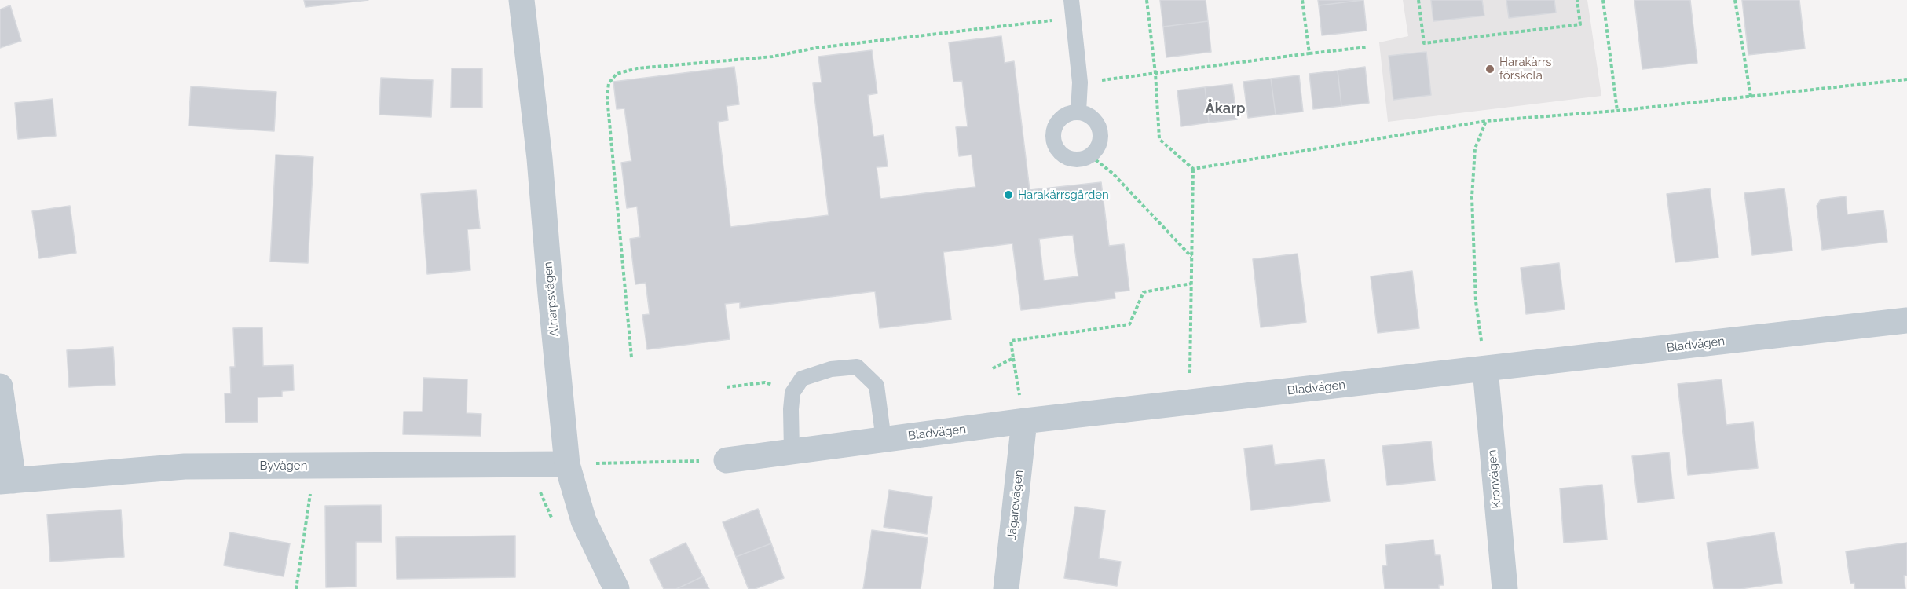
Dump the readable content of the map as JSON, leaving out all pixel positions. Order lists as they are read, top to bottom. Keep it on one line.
{"streets":{"street":["Alnarpsvägen","Bladvägen","Byvägen","Kronvägen","Jägarevägen"]},"crossings":[["Alnarpsvägen","Byvägen"],["Bladvägen","Kronvägen"],["Bladvägen","Jägarevägen"]],"districts":["Åkarp"],"places":["Harakärrs förskola","Harakärrsgården"]}
